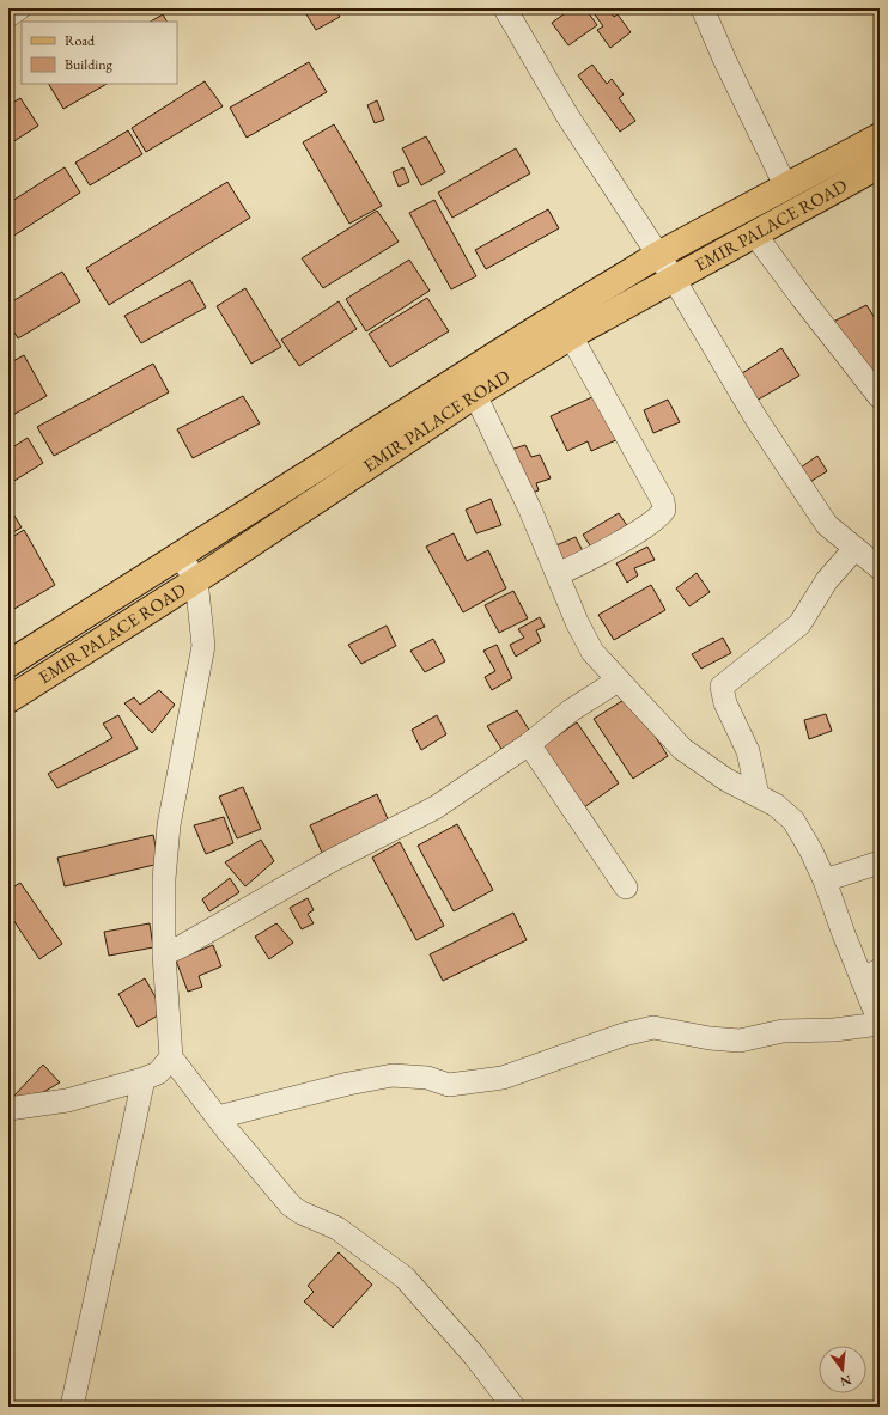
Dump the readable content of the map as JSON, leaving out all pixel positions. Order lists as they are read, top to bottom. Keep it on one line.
{"streets":{"main road":["EMIR PALACE ROAD"]},"legend":["Road","Building"],"north":"bottom"}
